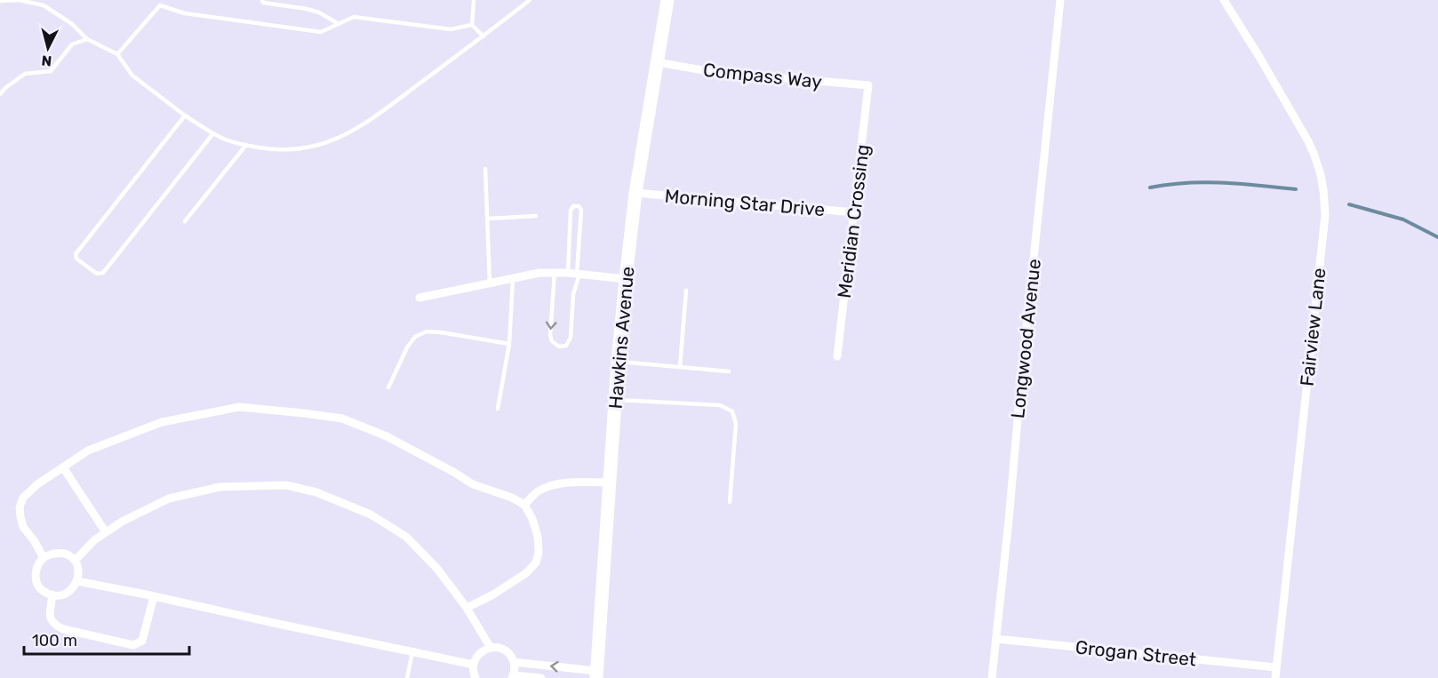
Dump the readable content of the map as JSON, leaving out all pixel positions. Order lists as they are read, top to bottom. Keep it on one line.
{"streets":{"main road":["Hawkins Avenue"],"street":["Compass Way","Morning Star Drive","Meridian Crossing","Fairview Lane","Longwood Avenue","Grogan Street"]},"crossings":[["Compass Way","Meridian Crossing"],["Compass Way","Hawkins Avenue"],["Morning Star Drive","Meridian Crossing"],["Morning Star Drive","Hawkins Avenue"],["Fairview Lane","Grogan Street"],["Longwood Avenue","Grogan Street"]],"scale_bar":"100 m","north":"bottom"}
